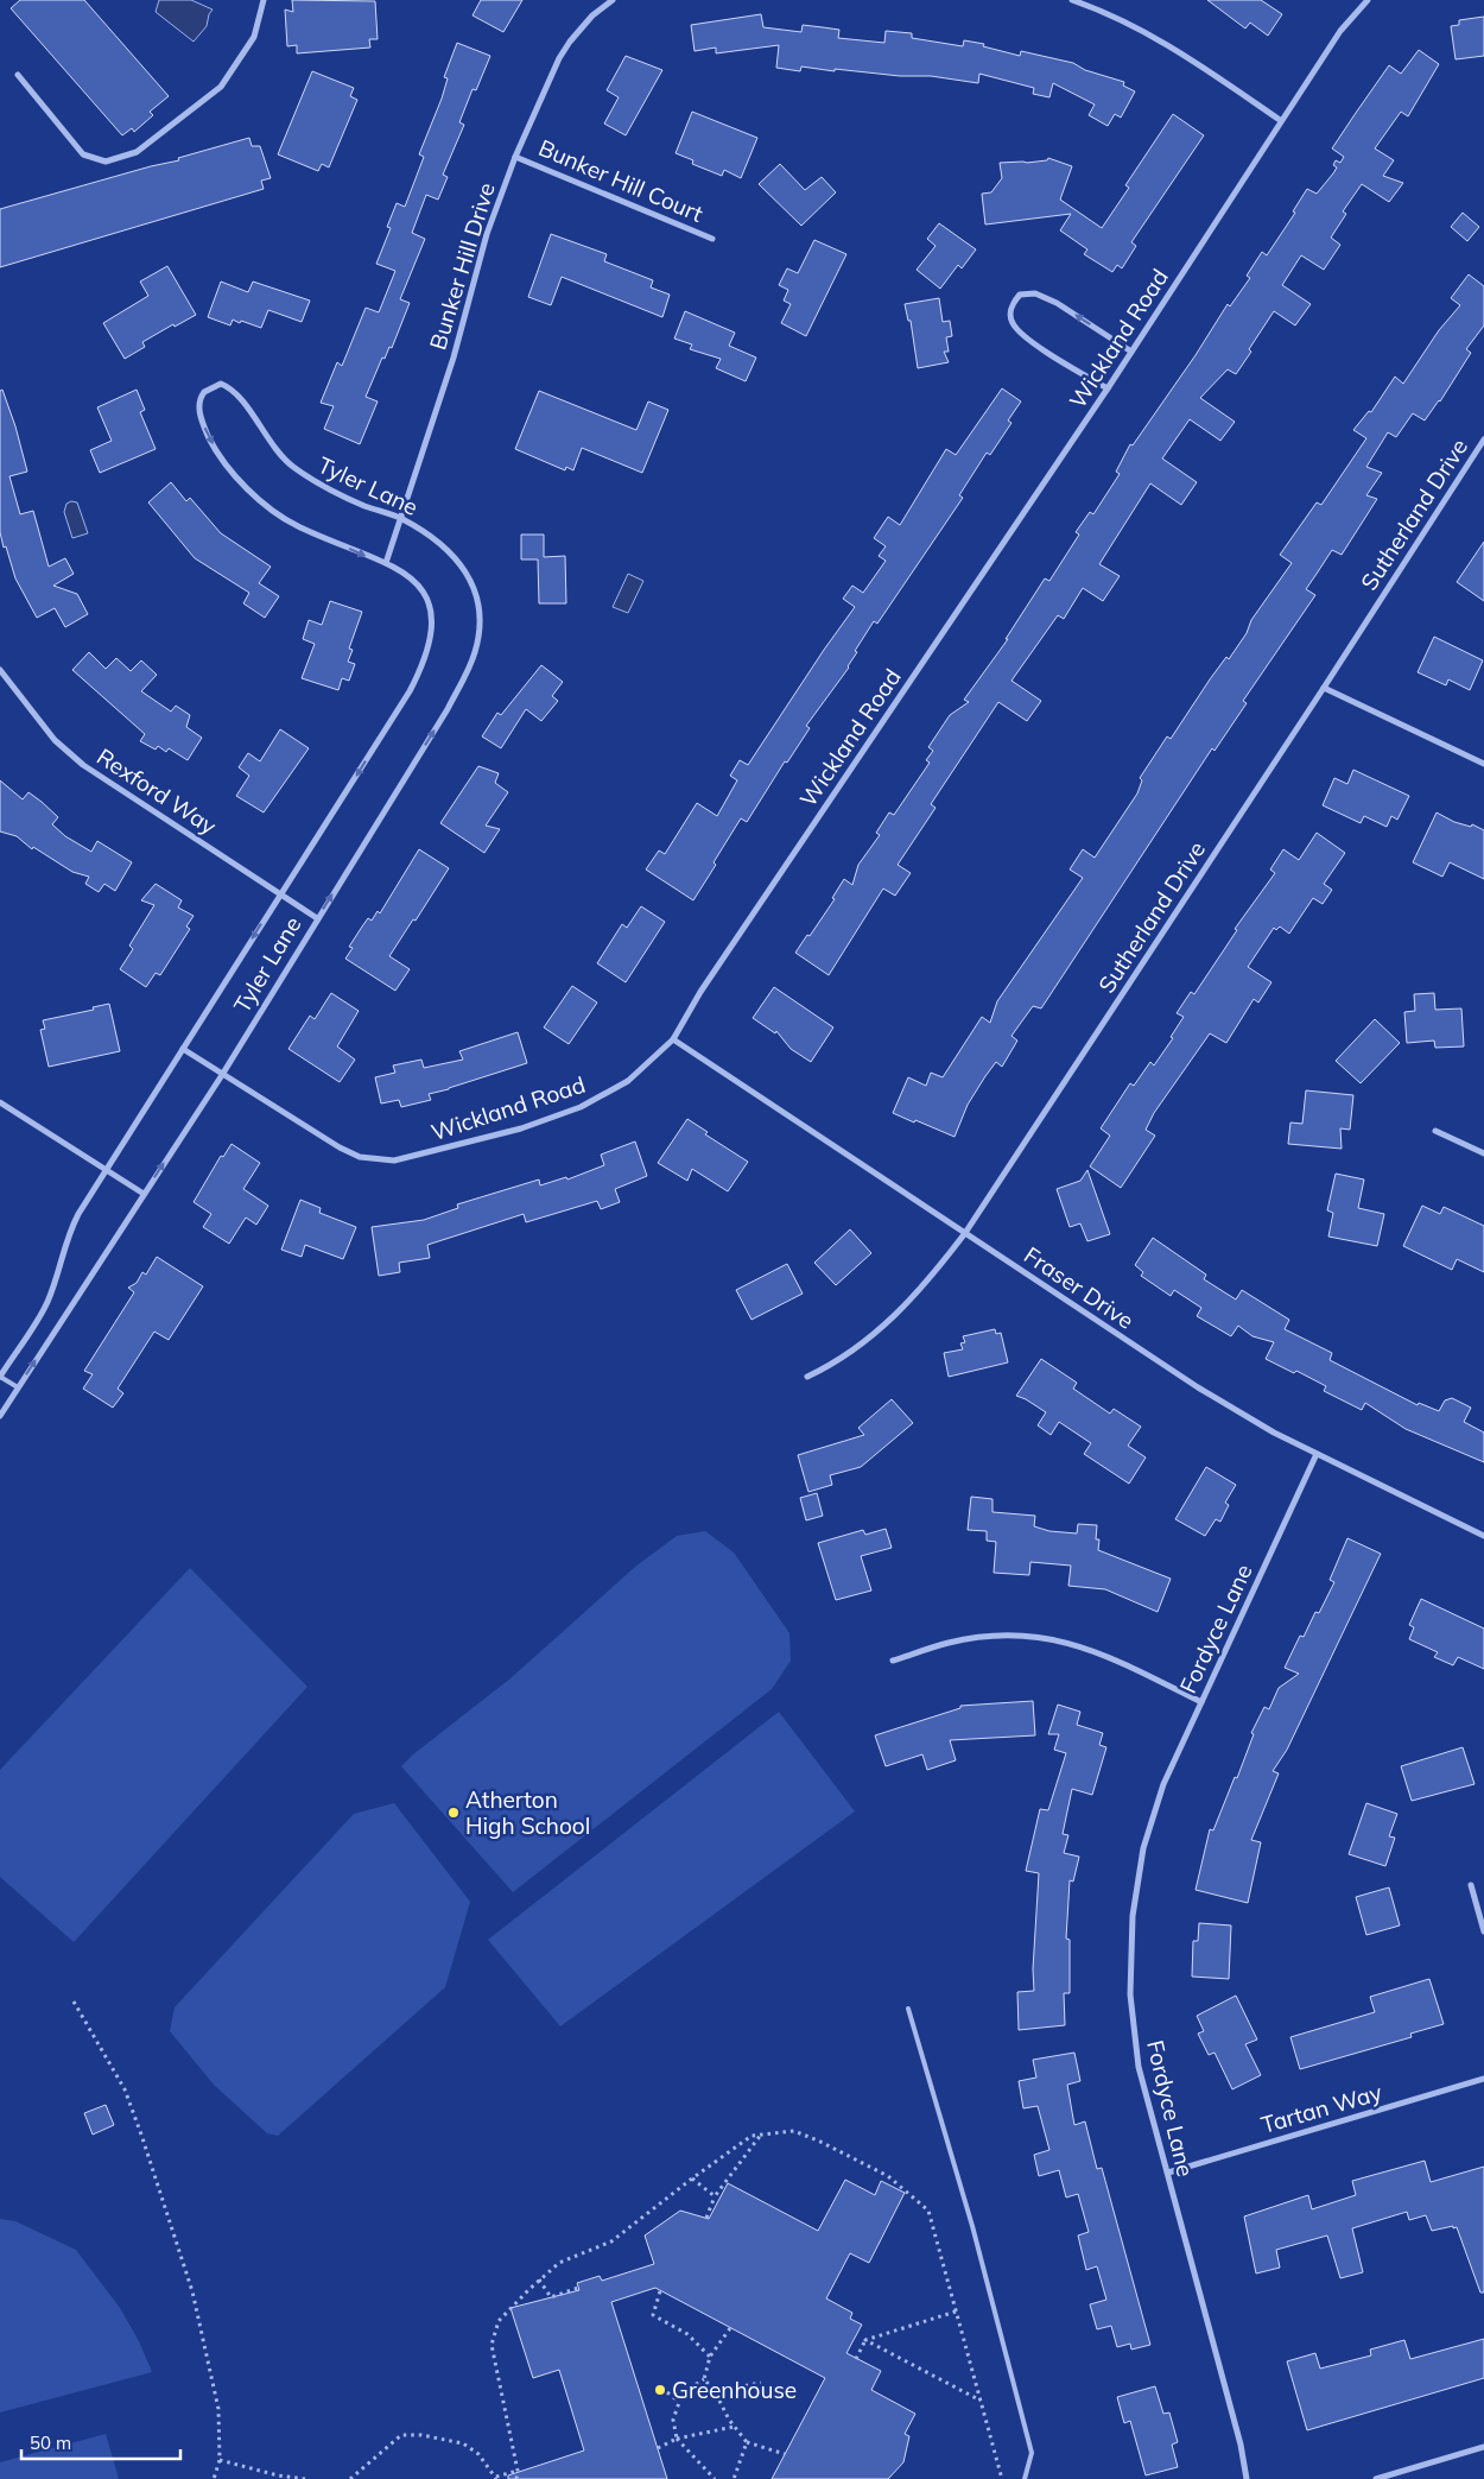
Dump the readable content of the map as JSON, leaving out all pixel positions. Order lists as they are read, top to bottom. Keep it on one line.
{"streets":{"street":["Bunker Hill Court","Bunker Hill Drive","Wickland Road","Tyler Lane","Sutherland Drive","Rexford Way","Fraser Drive","Fordyce Lane","Tartan Way"]},"crossings":[["Bunker Hill Court","Bunker Hill Drive"],["Bunker Hill Drive","Tyler Lane"],["Wickland Road","Tyler Lane"],["Wickland Road","Fraser Drive"],["Tyler Lane","Rexford Way"],["Sutherland Drive","Fraser Drive"],["Fraser Drive","Fordyce Lane"],["Fordyce Lane","Tartan Way"]],"places":["Atherton High School","Greenhouse"],"scale_bar":"50 m"}
